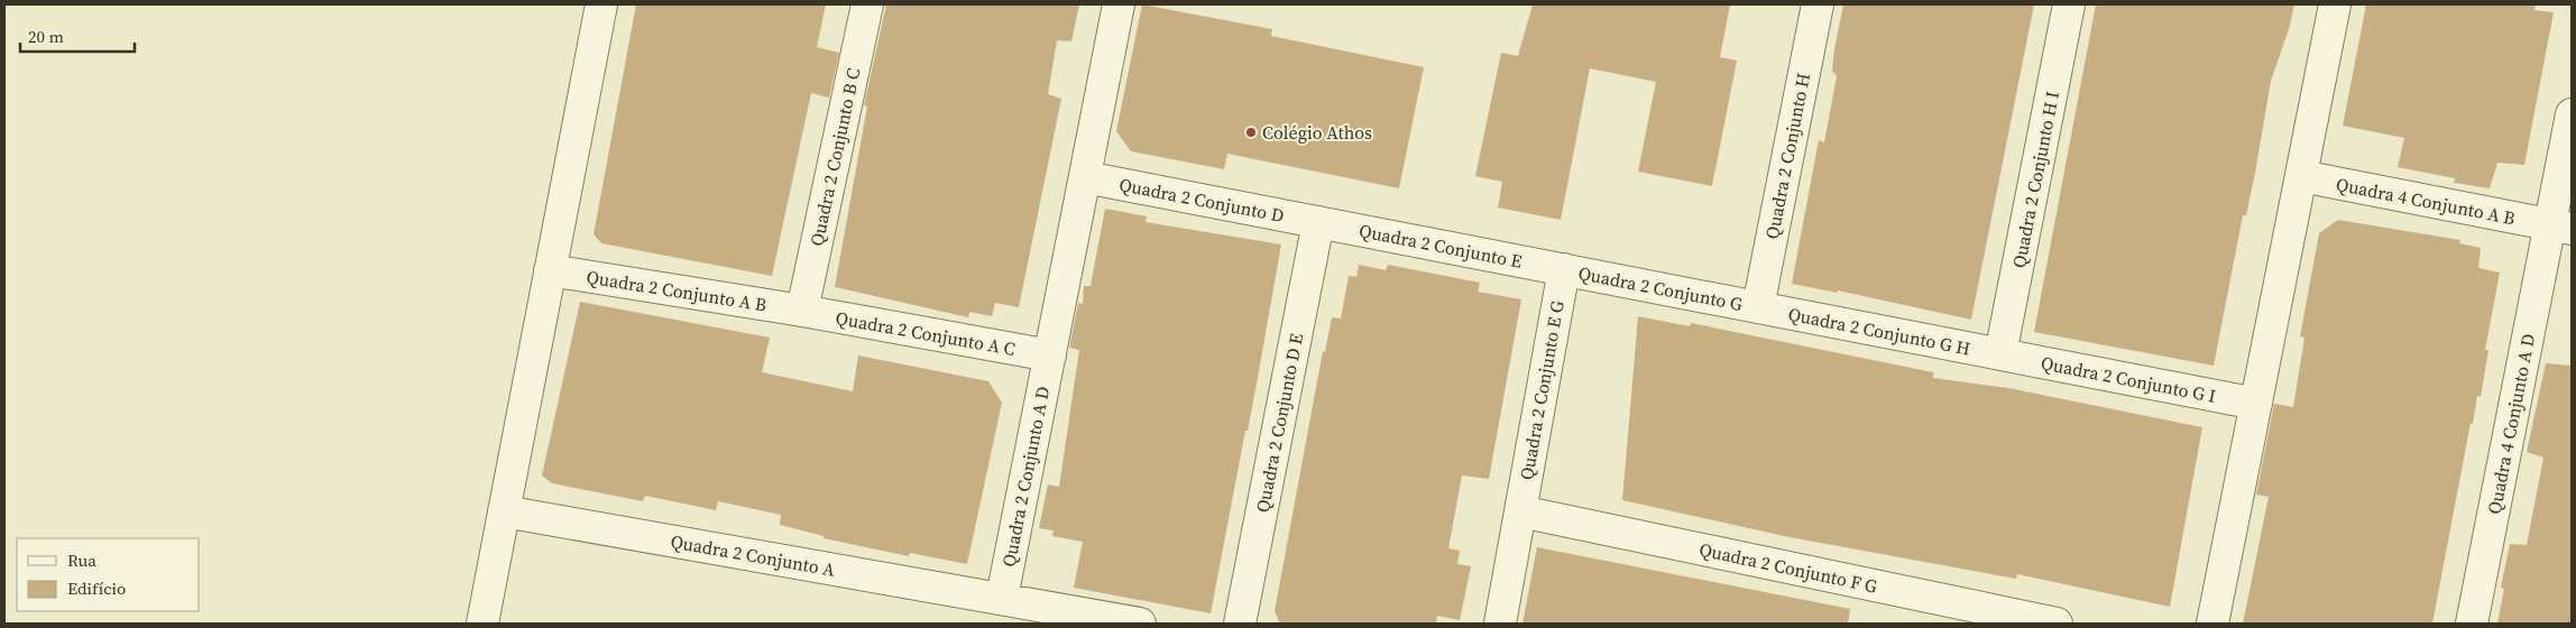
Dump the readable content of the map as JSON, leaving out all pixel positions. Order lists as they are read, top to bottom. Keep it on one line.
{"streets":{"street":["Quadra 2 Conjunto H","Quadra 2 Conjunto B C","Quadra 2 Conjunto H I","Quadra 2 Conjunto D","Quadra 4 Conjunto A B","Quadra 2 Conjunto E","Quadra 2 Conjunto G","Quadra 2 Conjunto A B","Quadra 2 Conjunto G H","Quadra 2 Conjunto A C","Quadra 2 Conjunto G I","Quadra 2 Conjunto E G","Quadra 2 Conjunto D E","Quadra 4 Conjunto A D","Quadra 2 Conjunto A D","Quadra 2 Conjunto A","Quadra 2 Conjunto F G"]},"crossings":[["Quadra 2 Conjunto H","Quadra 2 Conjunto G"],["Quadra 2 Conjunto H","Quadra 2 Conjunto G H"],["Quadra 2 Conjunto B C","Quadra 2 Conjunto A B"],["Quadra 2 Conjunto B C","Quadra 2 Conjunto A C"],["Quadra 2 Conjunto H I","Quadra 2 Conjunto G H"],["Quadra 2 Conjunto H I","Quadra 2 Conjunto G I"],["Quadra 2 Conjunto D","Quadra 2 Conjunto E"],["Quadra 2 Conjunto D","Quadra 2 Conjunto D E"],["Quadra 2 Conjunto D","Quadra 2 Conjunto A D"],["Quadra 4 Conjunto A B","Quadra 4 Conjunto A D"],["Quadra 2 Conjunto E","Quadra 2 Conjunto G"],["Quadra 2 Conjunto E","Quadra 2 Conjunto E G"],["Quadra 2 Conjunto E","Quadra 2 Conjunto D E"],["Quadra 2 Conjunto G","Quadra 2 Conjunto G H"],["Quadra 2 Conjunto G","Quadra 2 Conjunto E G"],["Quadra 2 Conjunto A B","Quadra 2 Conjunto A C"],["Quadra 2 Conjunto G H","Quadra 2 Conjunto G I"],["Quadra 2 Conjunto A C","Quadra 2 Conjunto A D"],["Quadra 2 Conjunto E G","Quadra 2 Conjunto F G"],["Quadra 2 Conjunto A D","Quadra 2 Conjunto A"]],"places":["Colégio Athos"],"legend":["Rua","Edifício"],"scale_bar":"20 m"}
